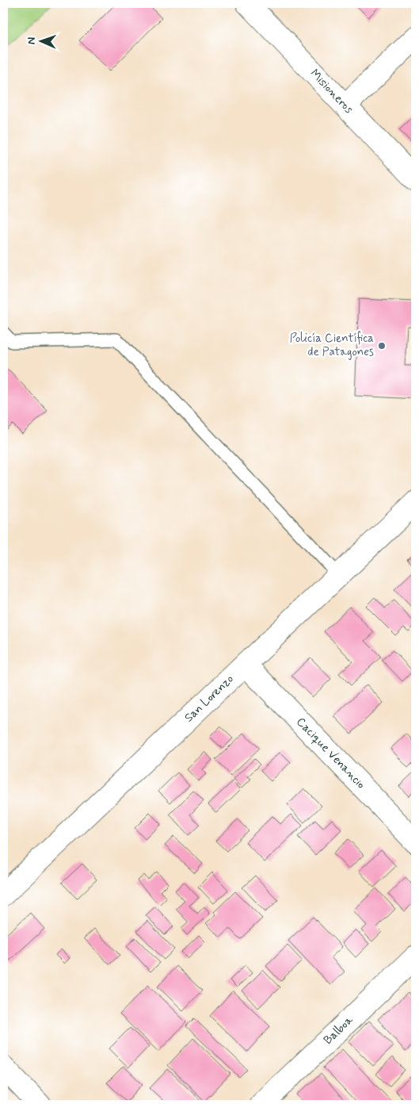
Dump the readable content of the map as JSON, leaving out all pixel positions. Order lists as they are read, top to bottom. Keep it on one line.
{"streets":{"street":["Misioneros","San Lorenzo","Cacique Venancio","Balboa"]},"crossings":[["San Lorenzo","Cacique Venancio"]],"places":["Policía Científica de Patagones"],"north":"left"}
